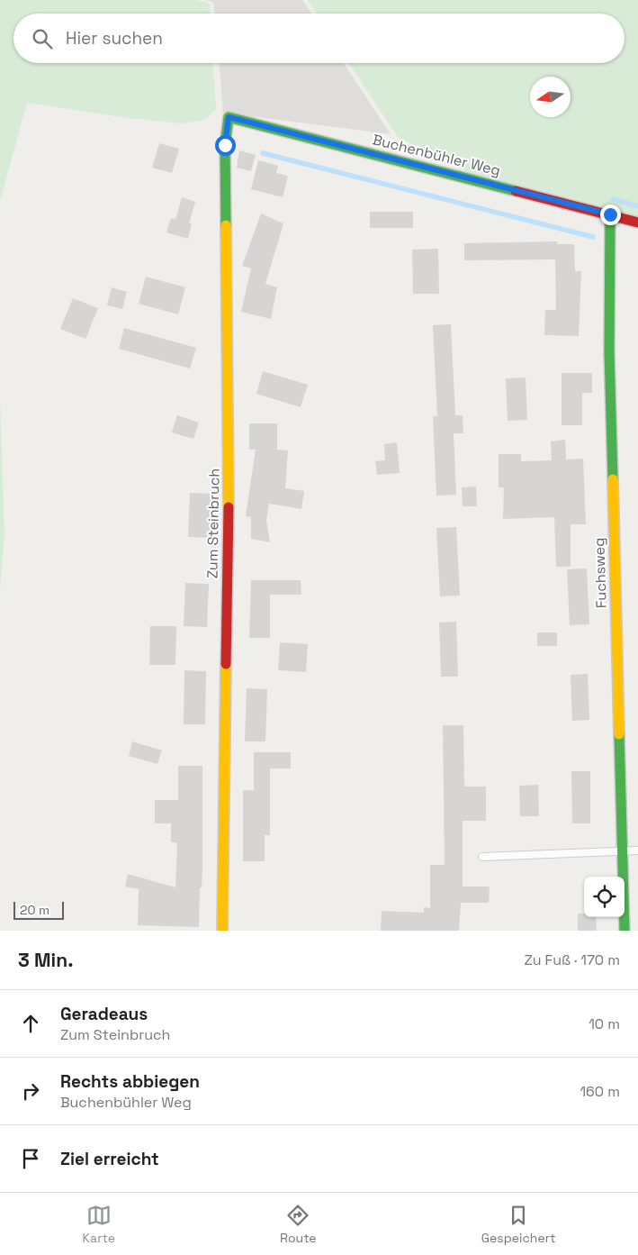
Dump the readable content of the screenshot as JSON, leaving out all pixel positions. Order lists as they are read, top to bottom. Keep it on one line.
{"streets":{"street":["Buchenbühler Weg","Zum Steinbruch","Fuchsweg"]},"crossings":[["Buchenbühler Weg","Zum Steinbruch"],["Buchenbühler Weg","Fuchsweg"]],"scale_bar":"20 m","north":"left","page":{"search":"Hier suchen","scale":"20 m","heading":["3 Min.","Zu Fuß · 170 m"],"list":[["Geradeaus","Zum Steinbruch","10 m"],["Rechts abbiegen","Buchenbühler Weg","160 m"],"Ziel erreicht"],"nav":["Karte","Route","Gespeichert"]}}
